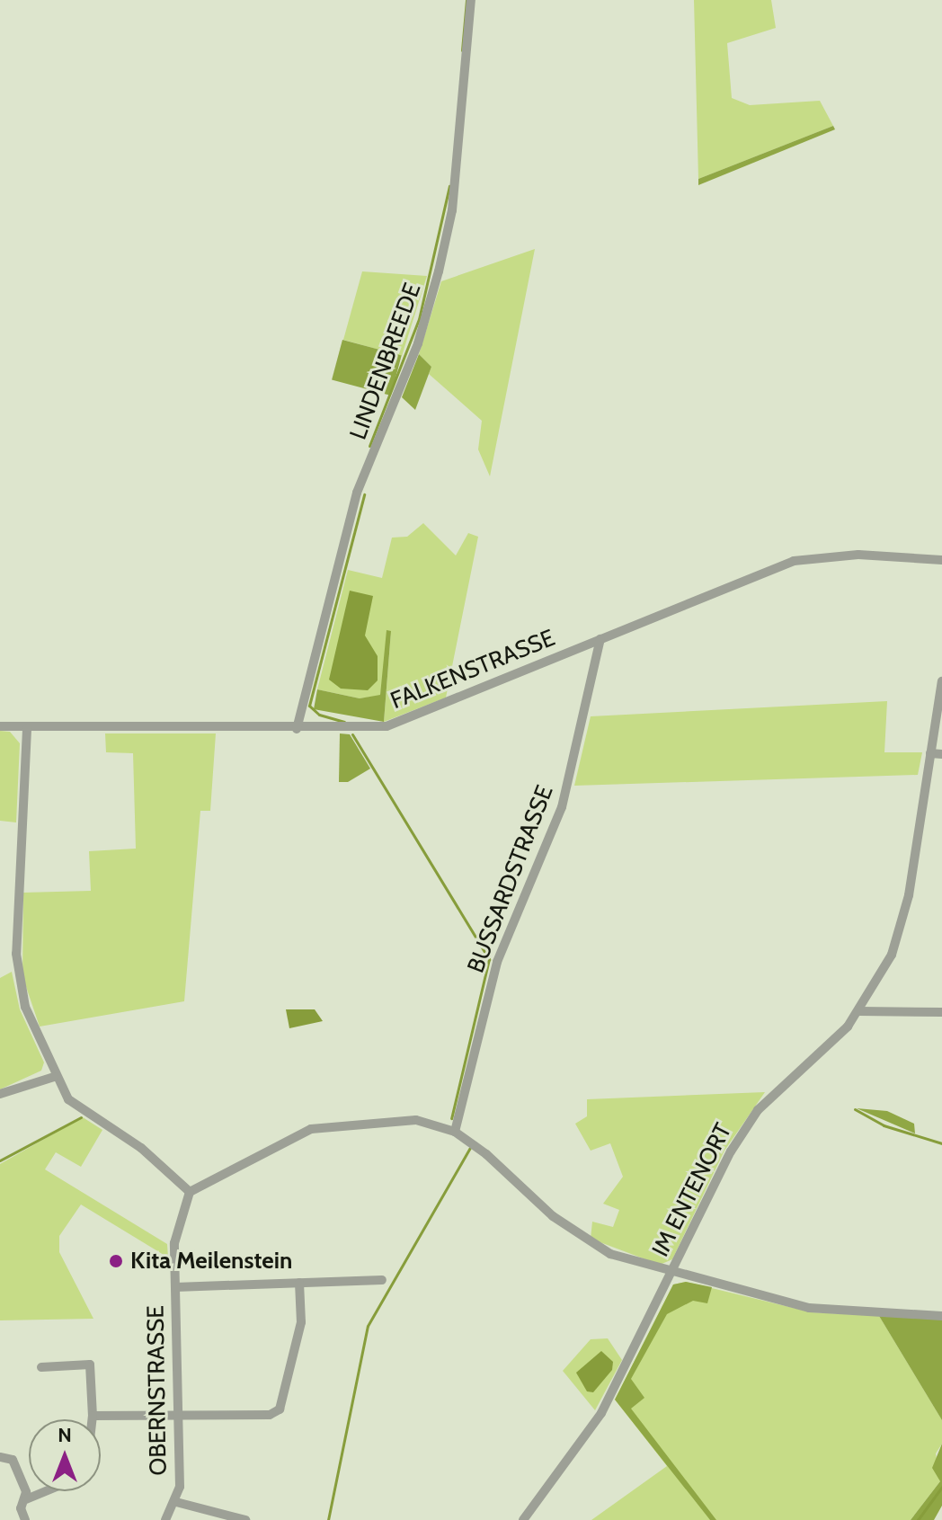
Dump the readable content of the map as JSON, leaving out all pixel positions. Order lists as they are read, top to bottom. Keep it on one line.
{"streets":{"street":["LINDENBREEDE","FALKENSTRASSE","BUSSARDSTRASSE","IM ENTENORT","OBERNSTRASSE"]},"crossings":[["LINDENBREEDE","FALKENSTRASSE"],["FALKENSTRASSE","BUSSARDSTRASSE"]],"places":["Kita Meilenstein"],"north":"top"}
